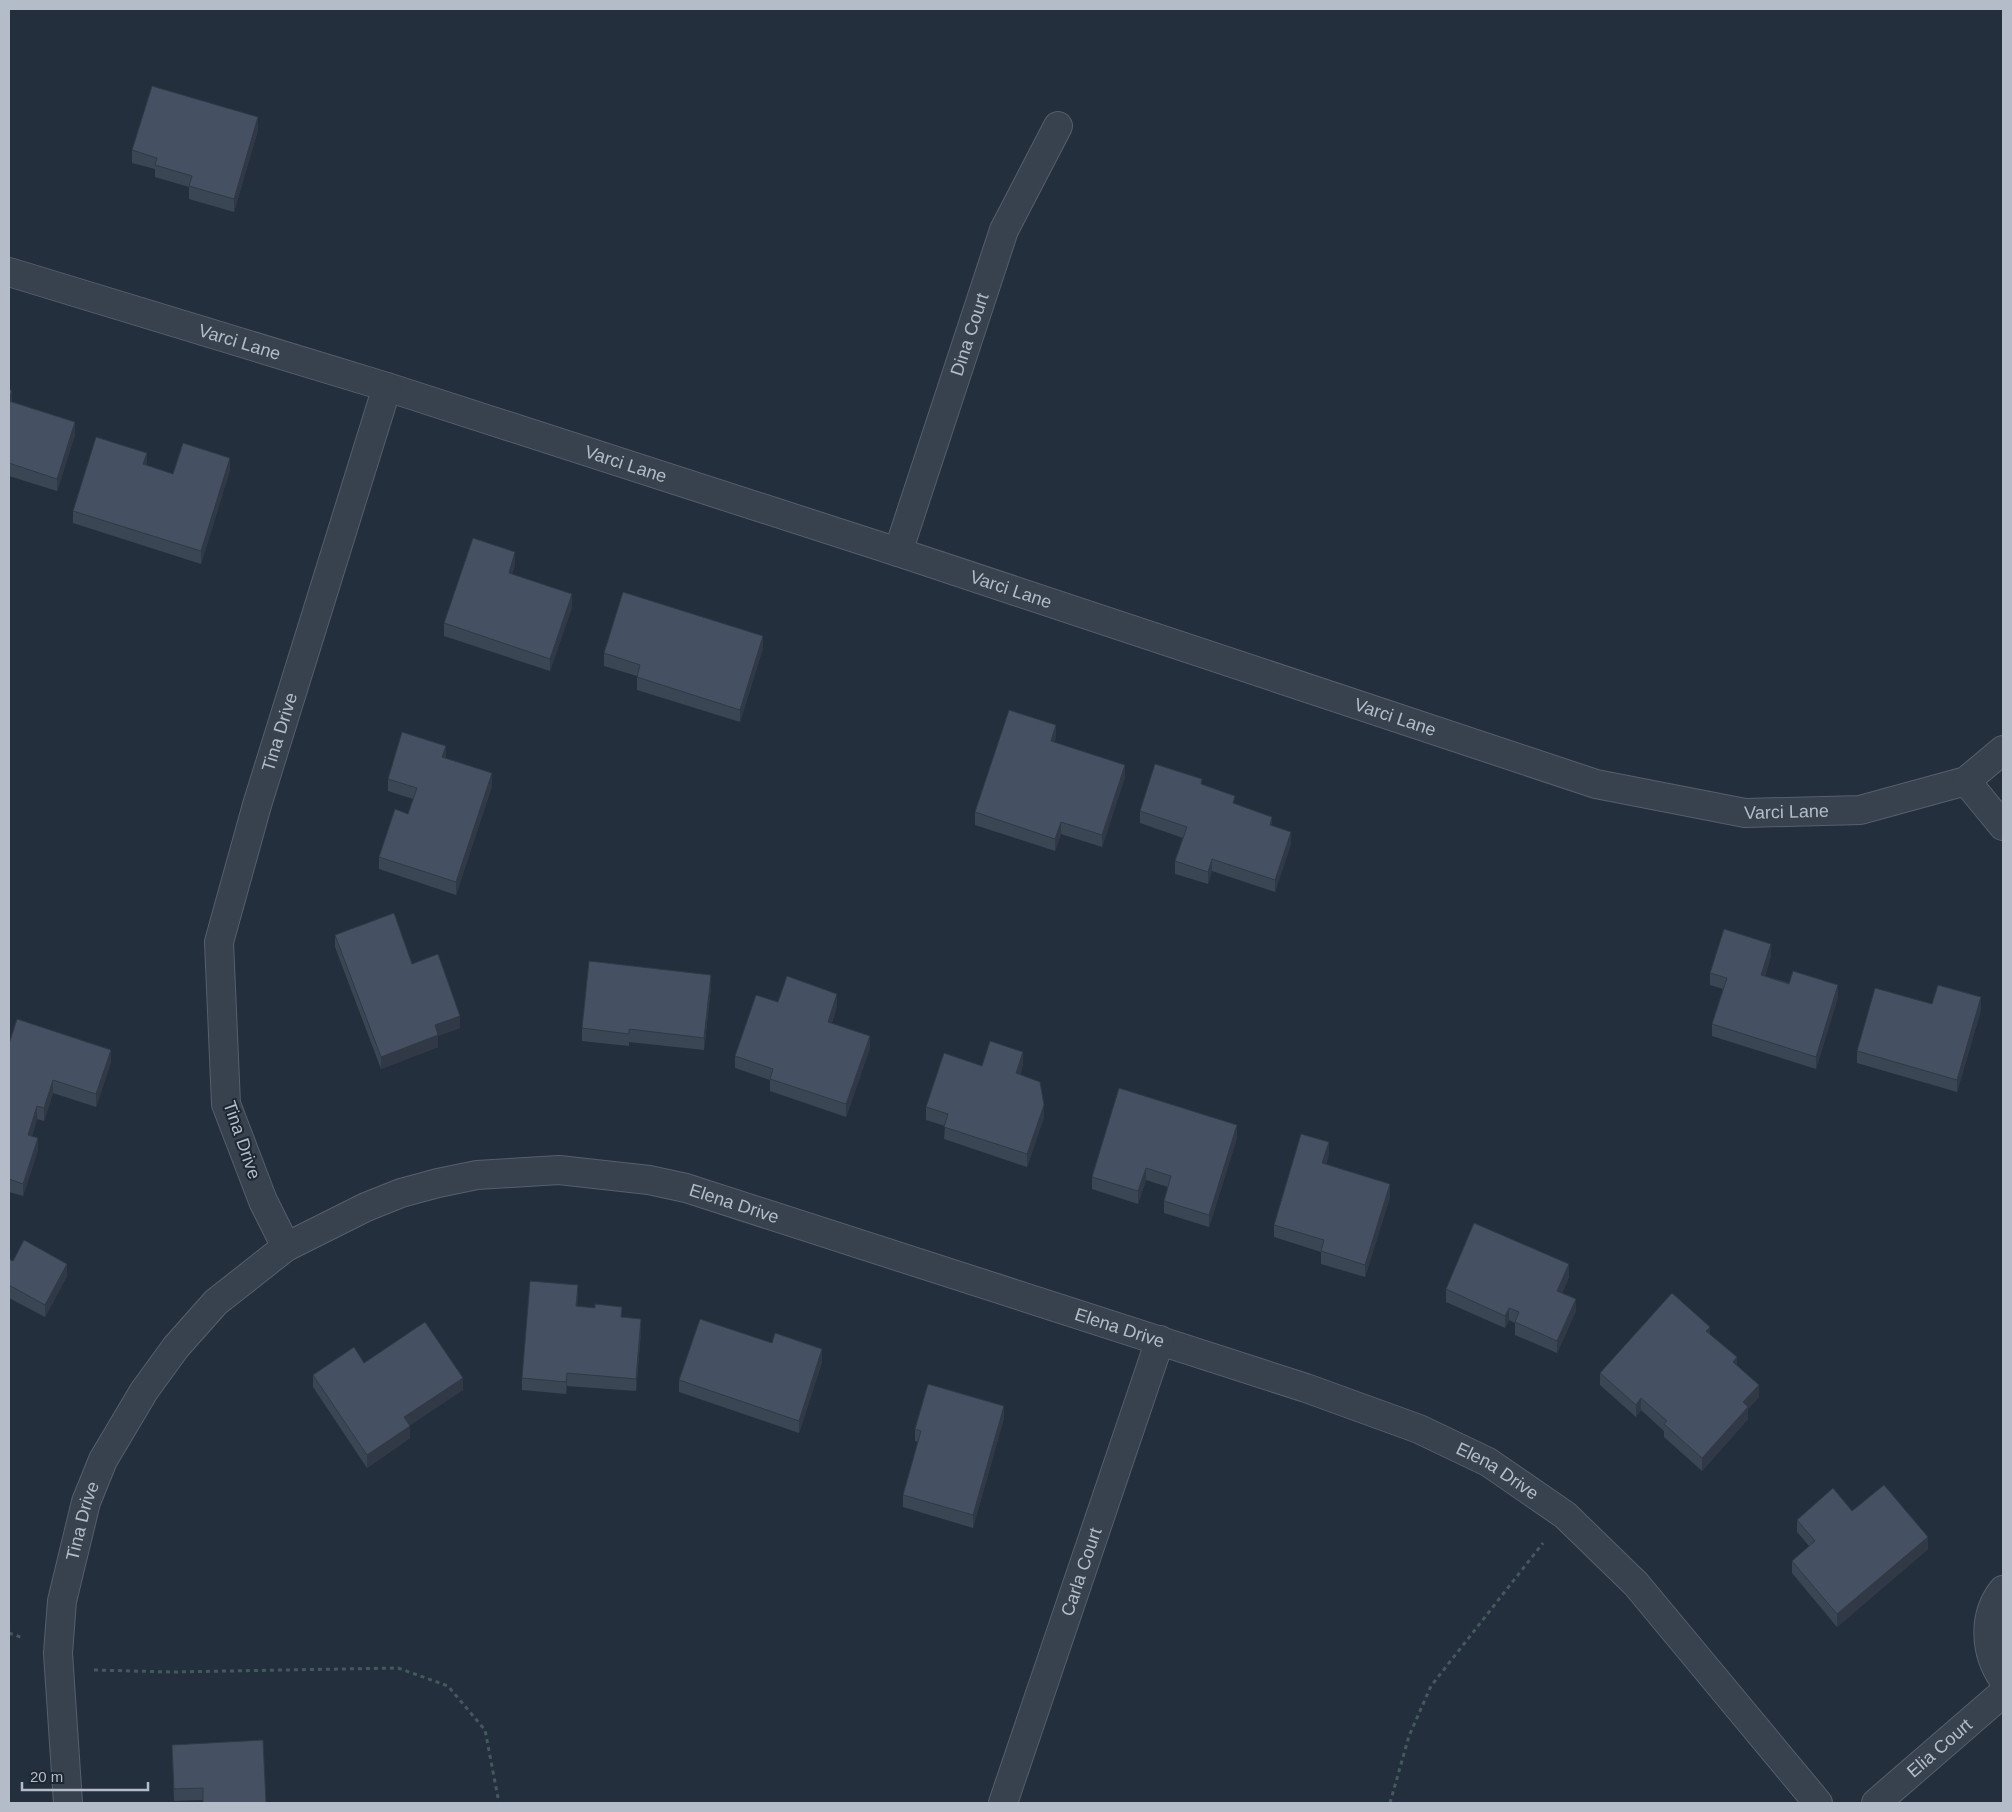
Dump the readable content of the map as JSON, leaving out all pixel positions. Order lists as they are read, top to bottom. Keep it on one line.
{"streets":{"street":["Dina Court","Varci Lane","Tina Drive","Elena Drive","Carla Court","Elia Court"]},"crossings":[["Dina Court","Varci Lane"],["Varci Lane","Tina Drive"],["Tina Drive","Elena Drive"],["Elena Drive","Carla Court"]],"scale_bar":"20 m"}
